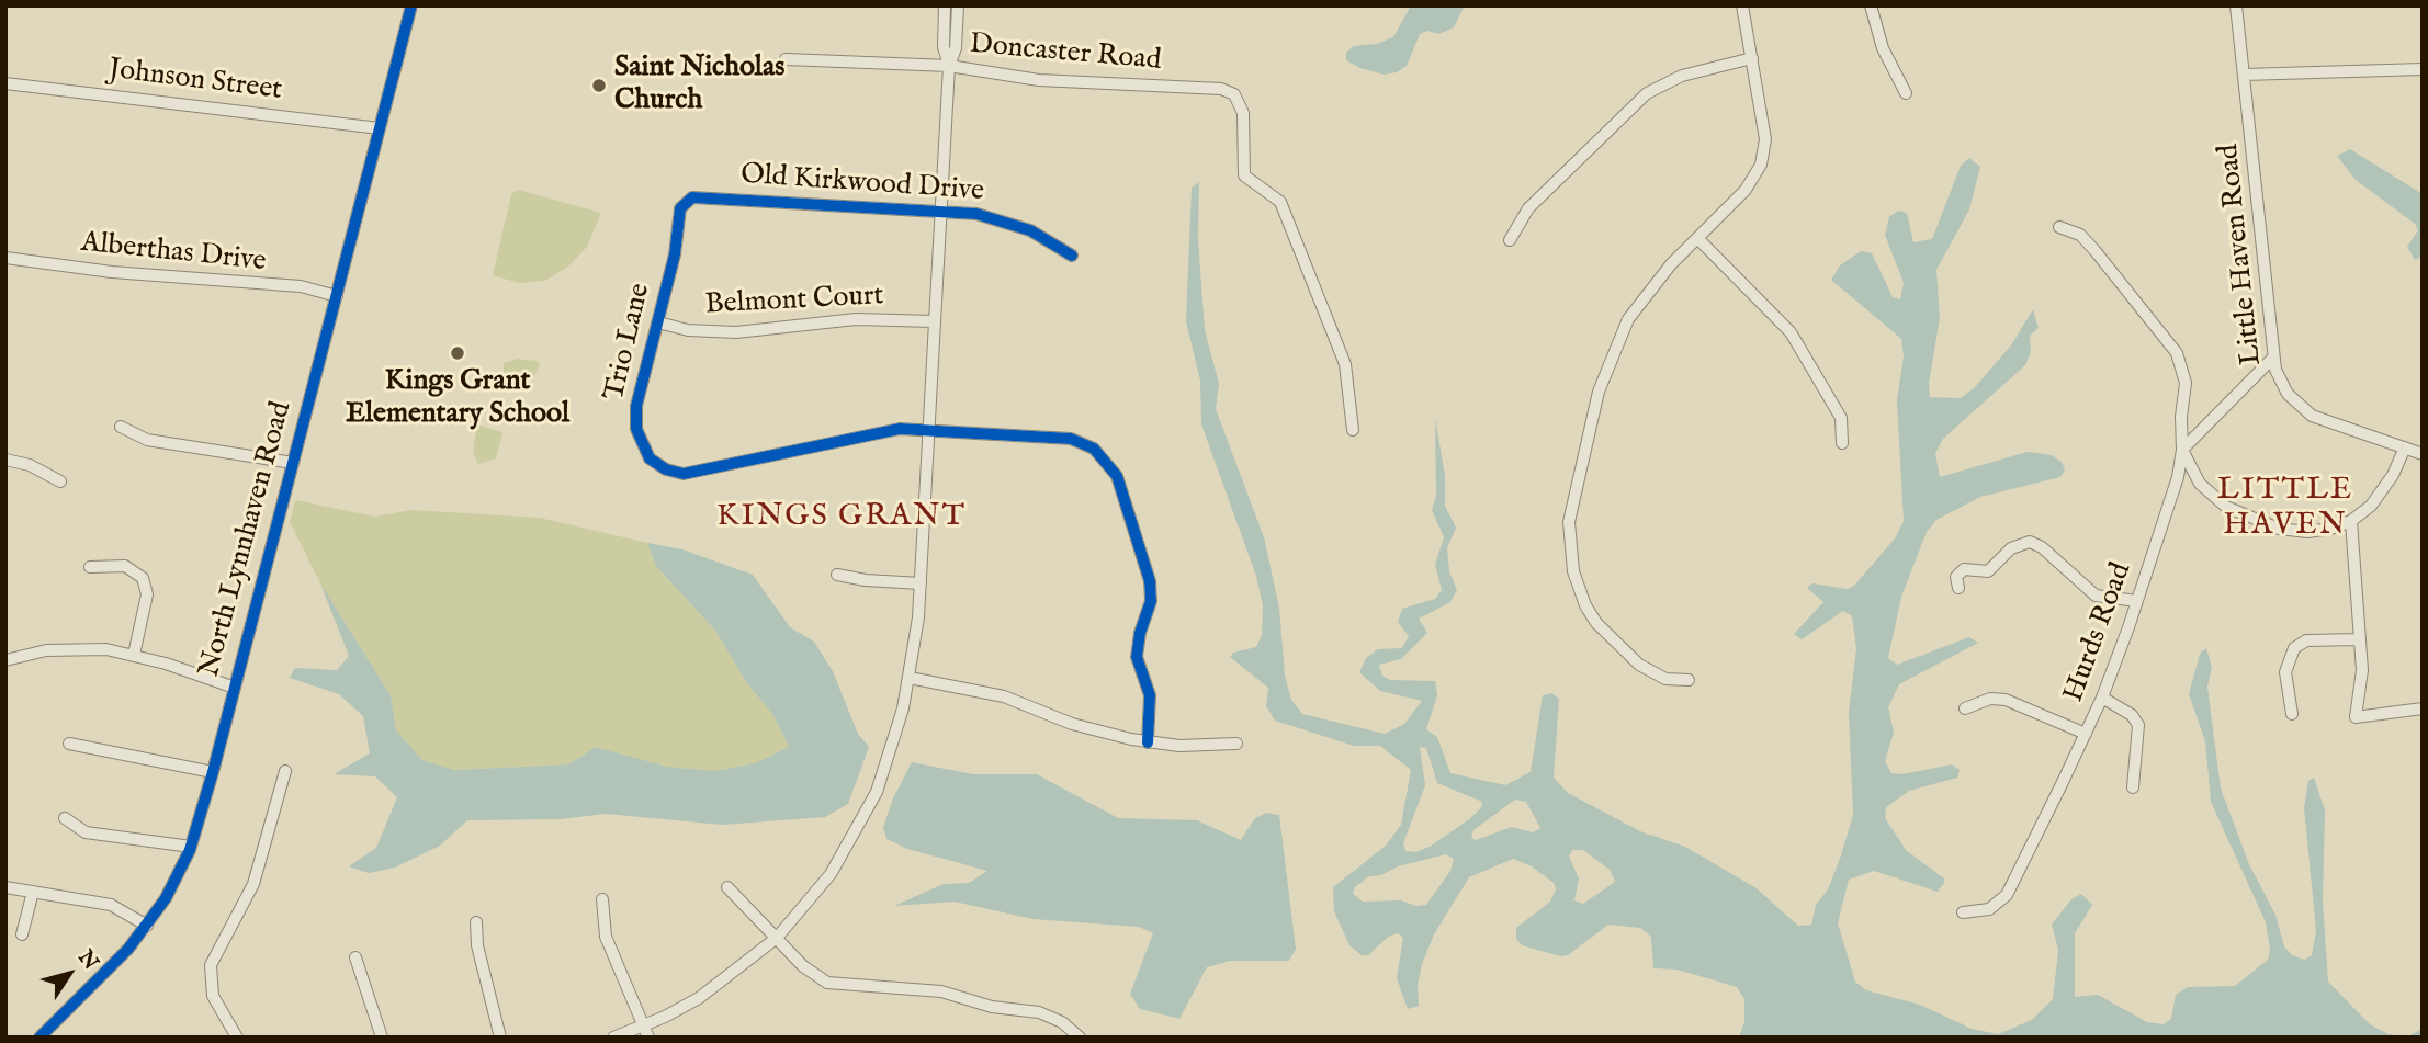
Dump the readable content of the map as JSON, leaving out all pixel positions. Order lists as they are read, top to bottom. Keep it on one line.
{"streets":{"street":["Doncaster Road","Johnson Street","Old Kirkwood Drive","Alberthas Drive","Little Haven Road","Belmont Court","Trio Lane","North Lynnhaven Road","Hurds Road"]},"crossings":[["Johnson Street","North Lynnhaven Road"],["Old Kirkwood Drive","Trio Lane"],["Alberthas Drive","North Lynnhaven Road"],["Belmont Court","Trio Lane"]],"districts":["LITTLE HAVEN","KINGS GRANT"],"places":["Saint Nicholas Church","Kings Grant Elementary School"],"north":"top right"}
